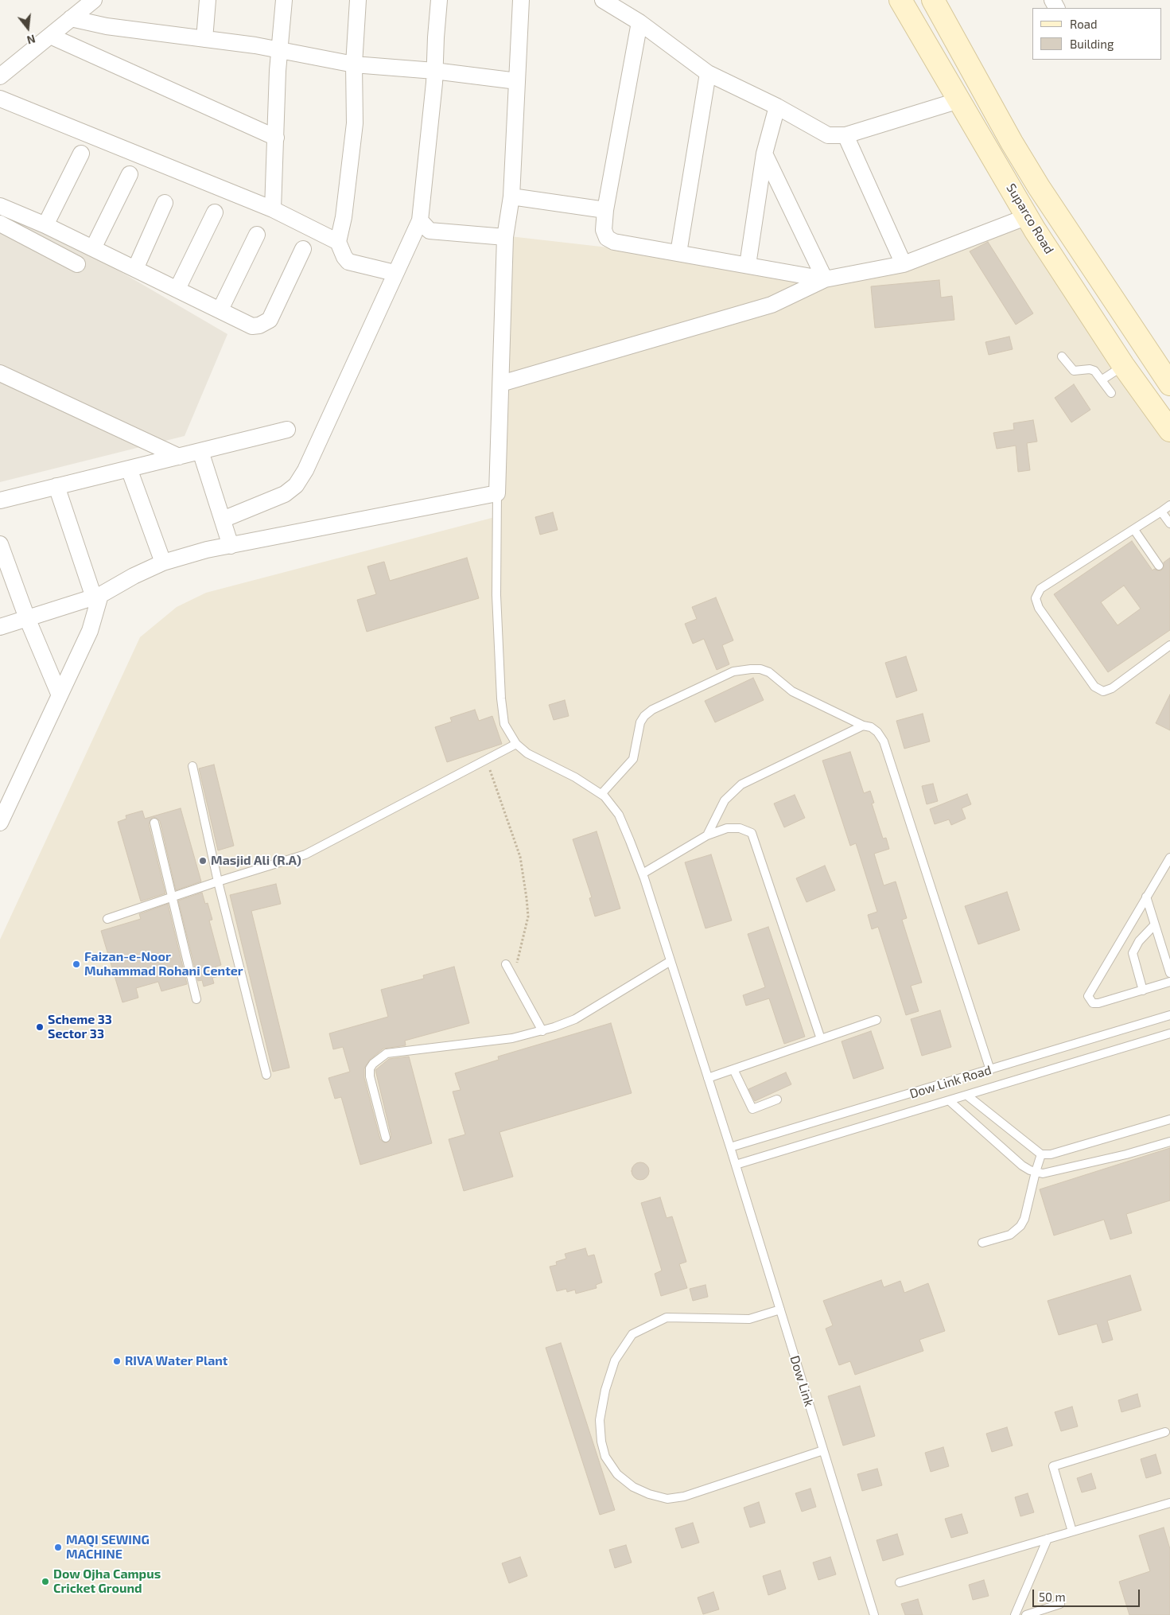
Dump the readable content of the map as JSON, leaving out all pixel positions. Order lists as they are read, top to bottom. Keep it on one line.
{"streets":{"main road":["Suparco Road"],"lane":["Dow Link Road","Dow Link"]},"crossings":[["Dow Link Road","Dow Link"]],"places":["Masjid Ali (R.A)","Faizan-e-Noor Muhammad Rohani Center","Scheme 33 Sector 33","RIVA Water Plant","MAQI SEWING MACHINE","Dow Ojha Campus Cricket Ground"],"legend":["Road","Building"],"scale_bar":"50 m","north":"bottom"}
